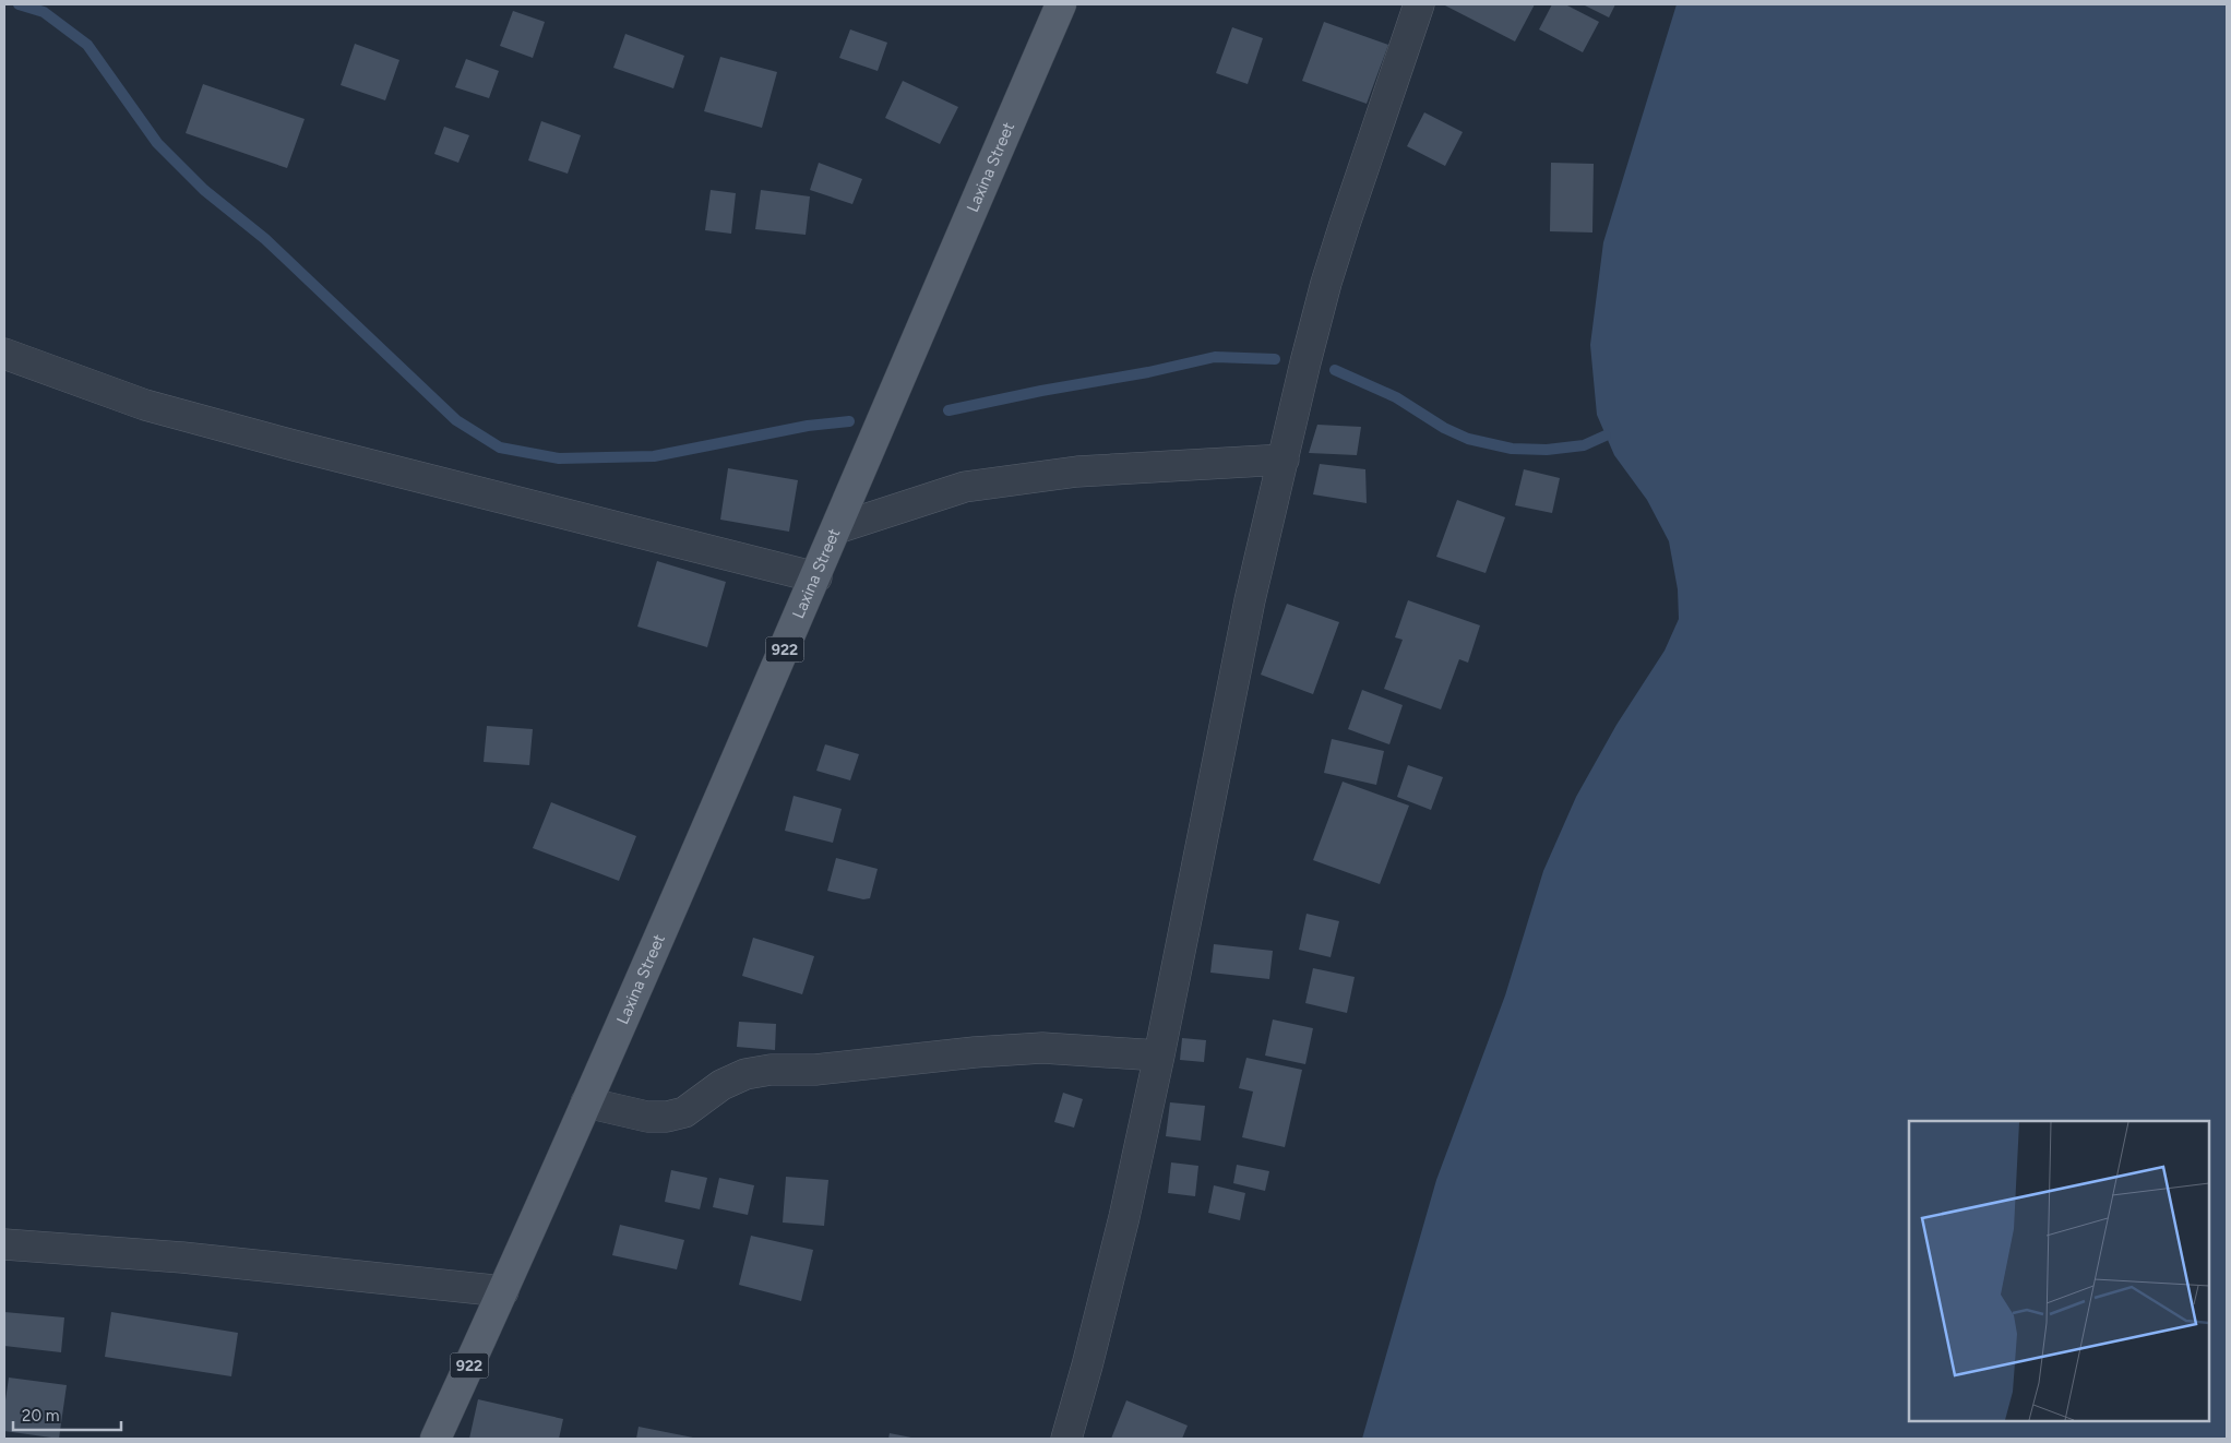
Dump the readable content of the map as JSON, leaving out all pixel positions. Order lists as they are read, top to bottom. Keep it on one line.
{"streets":{"main road":["Laxina Street","922"]},"crossings":[["Laxina Street","922"]],"scale_bar":"20 m"}
